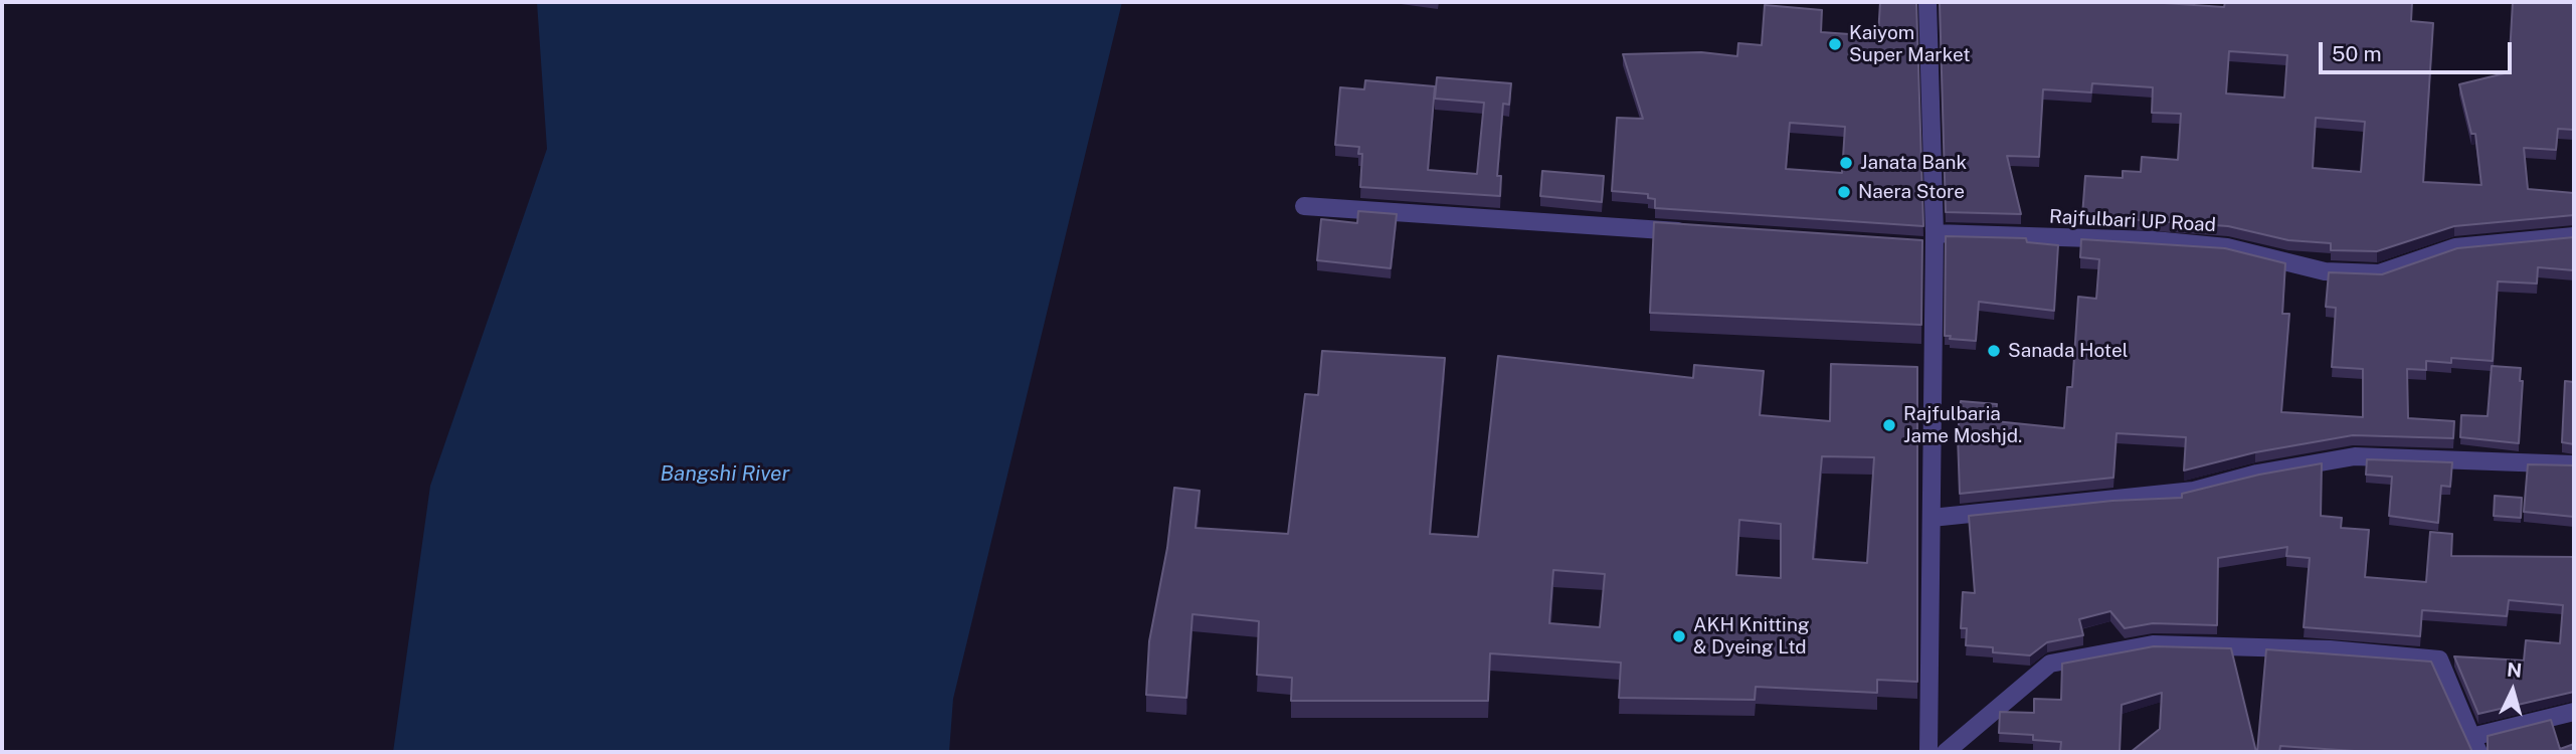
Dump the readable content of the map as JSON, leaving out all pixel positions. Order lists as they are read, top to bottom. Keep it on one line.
{"streets":{"street":["Rajfulbari UP Road"]},"water":["Bangshi River"],"places":["Kaiyom Super Market","Janata Bank","Naera Store","Sanada Hotel","Rajfulbaria Jame Moshjd.","AKH Knitting & Dyeing Ltd"],"scale_bar":"50 m","north":"top"}
